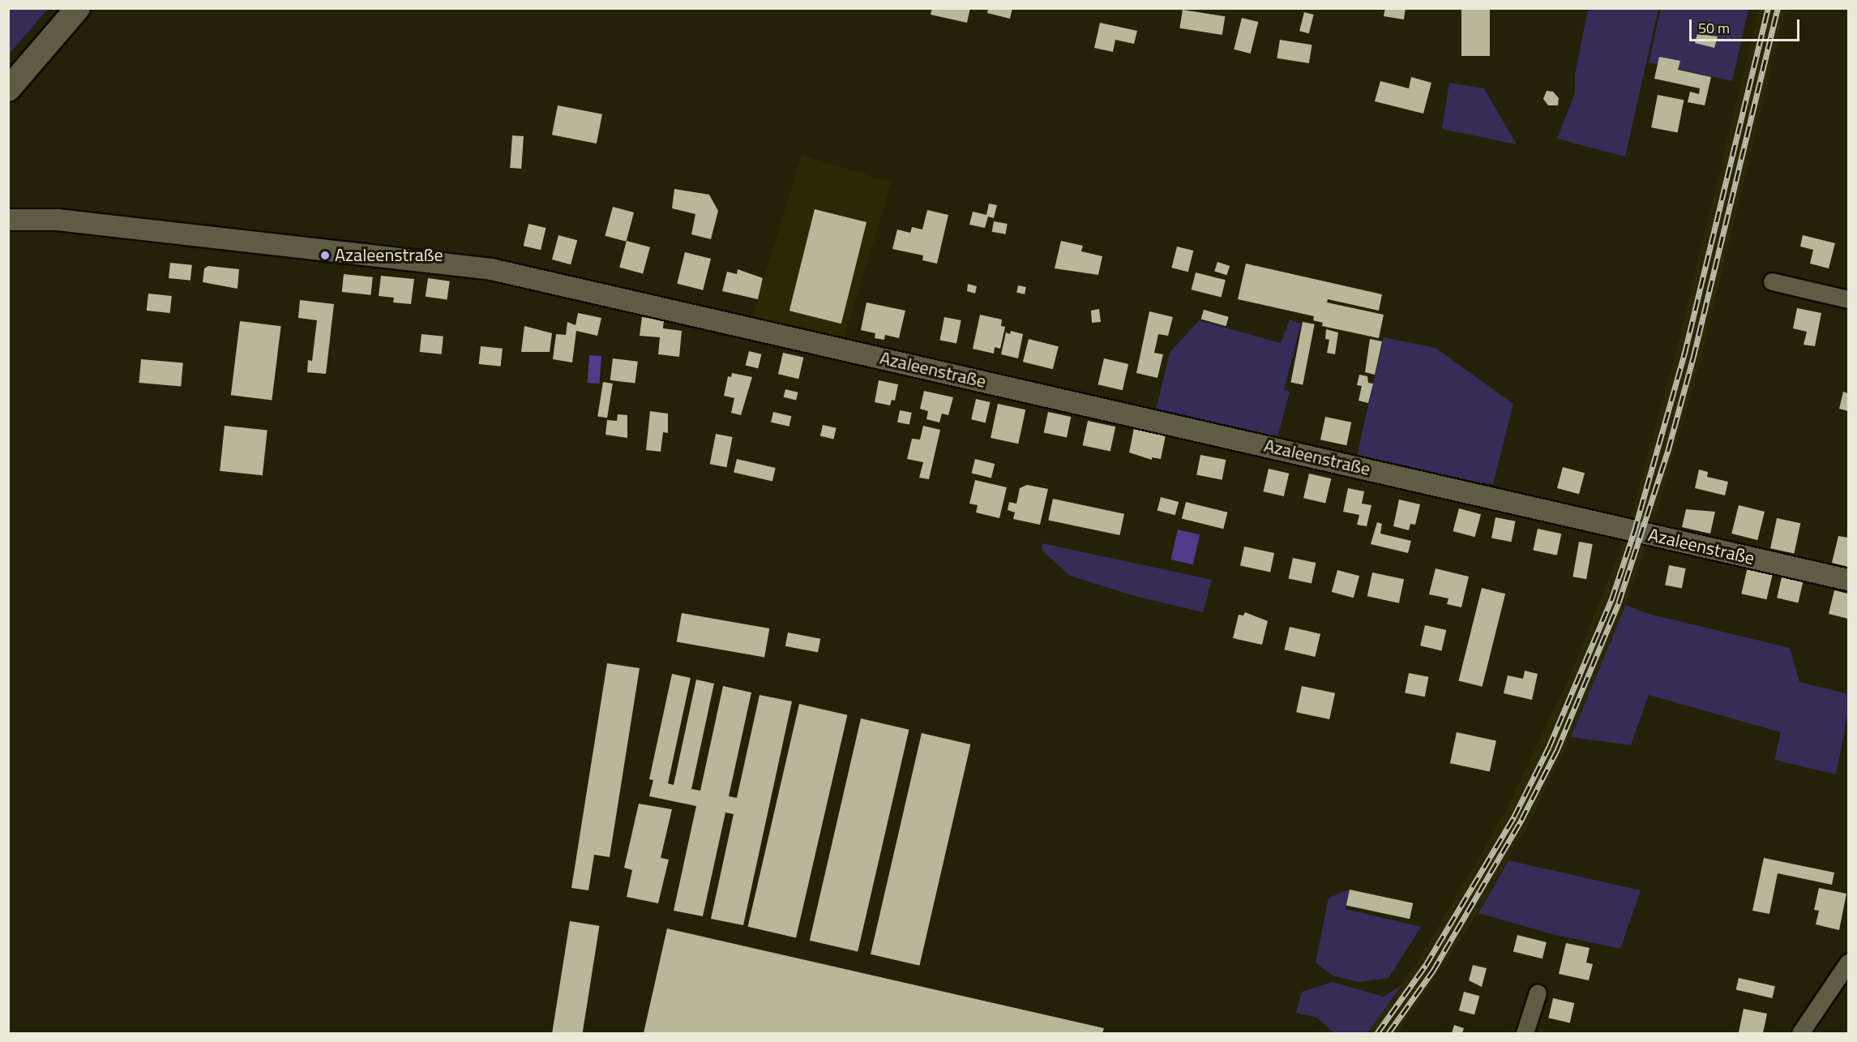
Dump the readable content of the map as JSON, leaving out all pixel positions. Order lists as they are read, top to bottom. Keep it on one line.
{"streets":{"street":["Azaleenstraße"]},"places":["Azaleenstraße"],"scale_bar":"50 m"}
